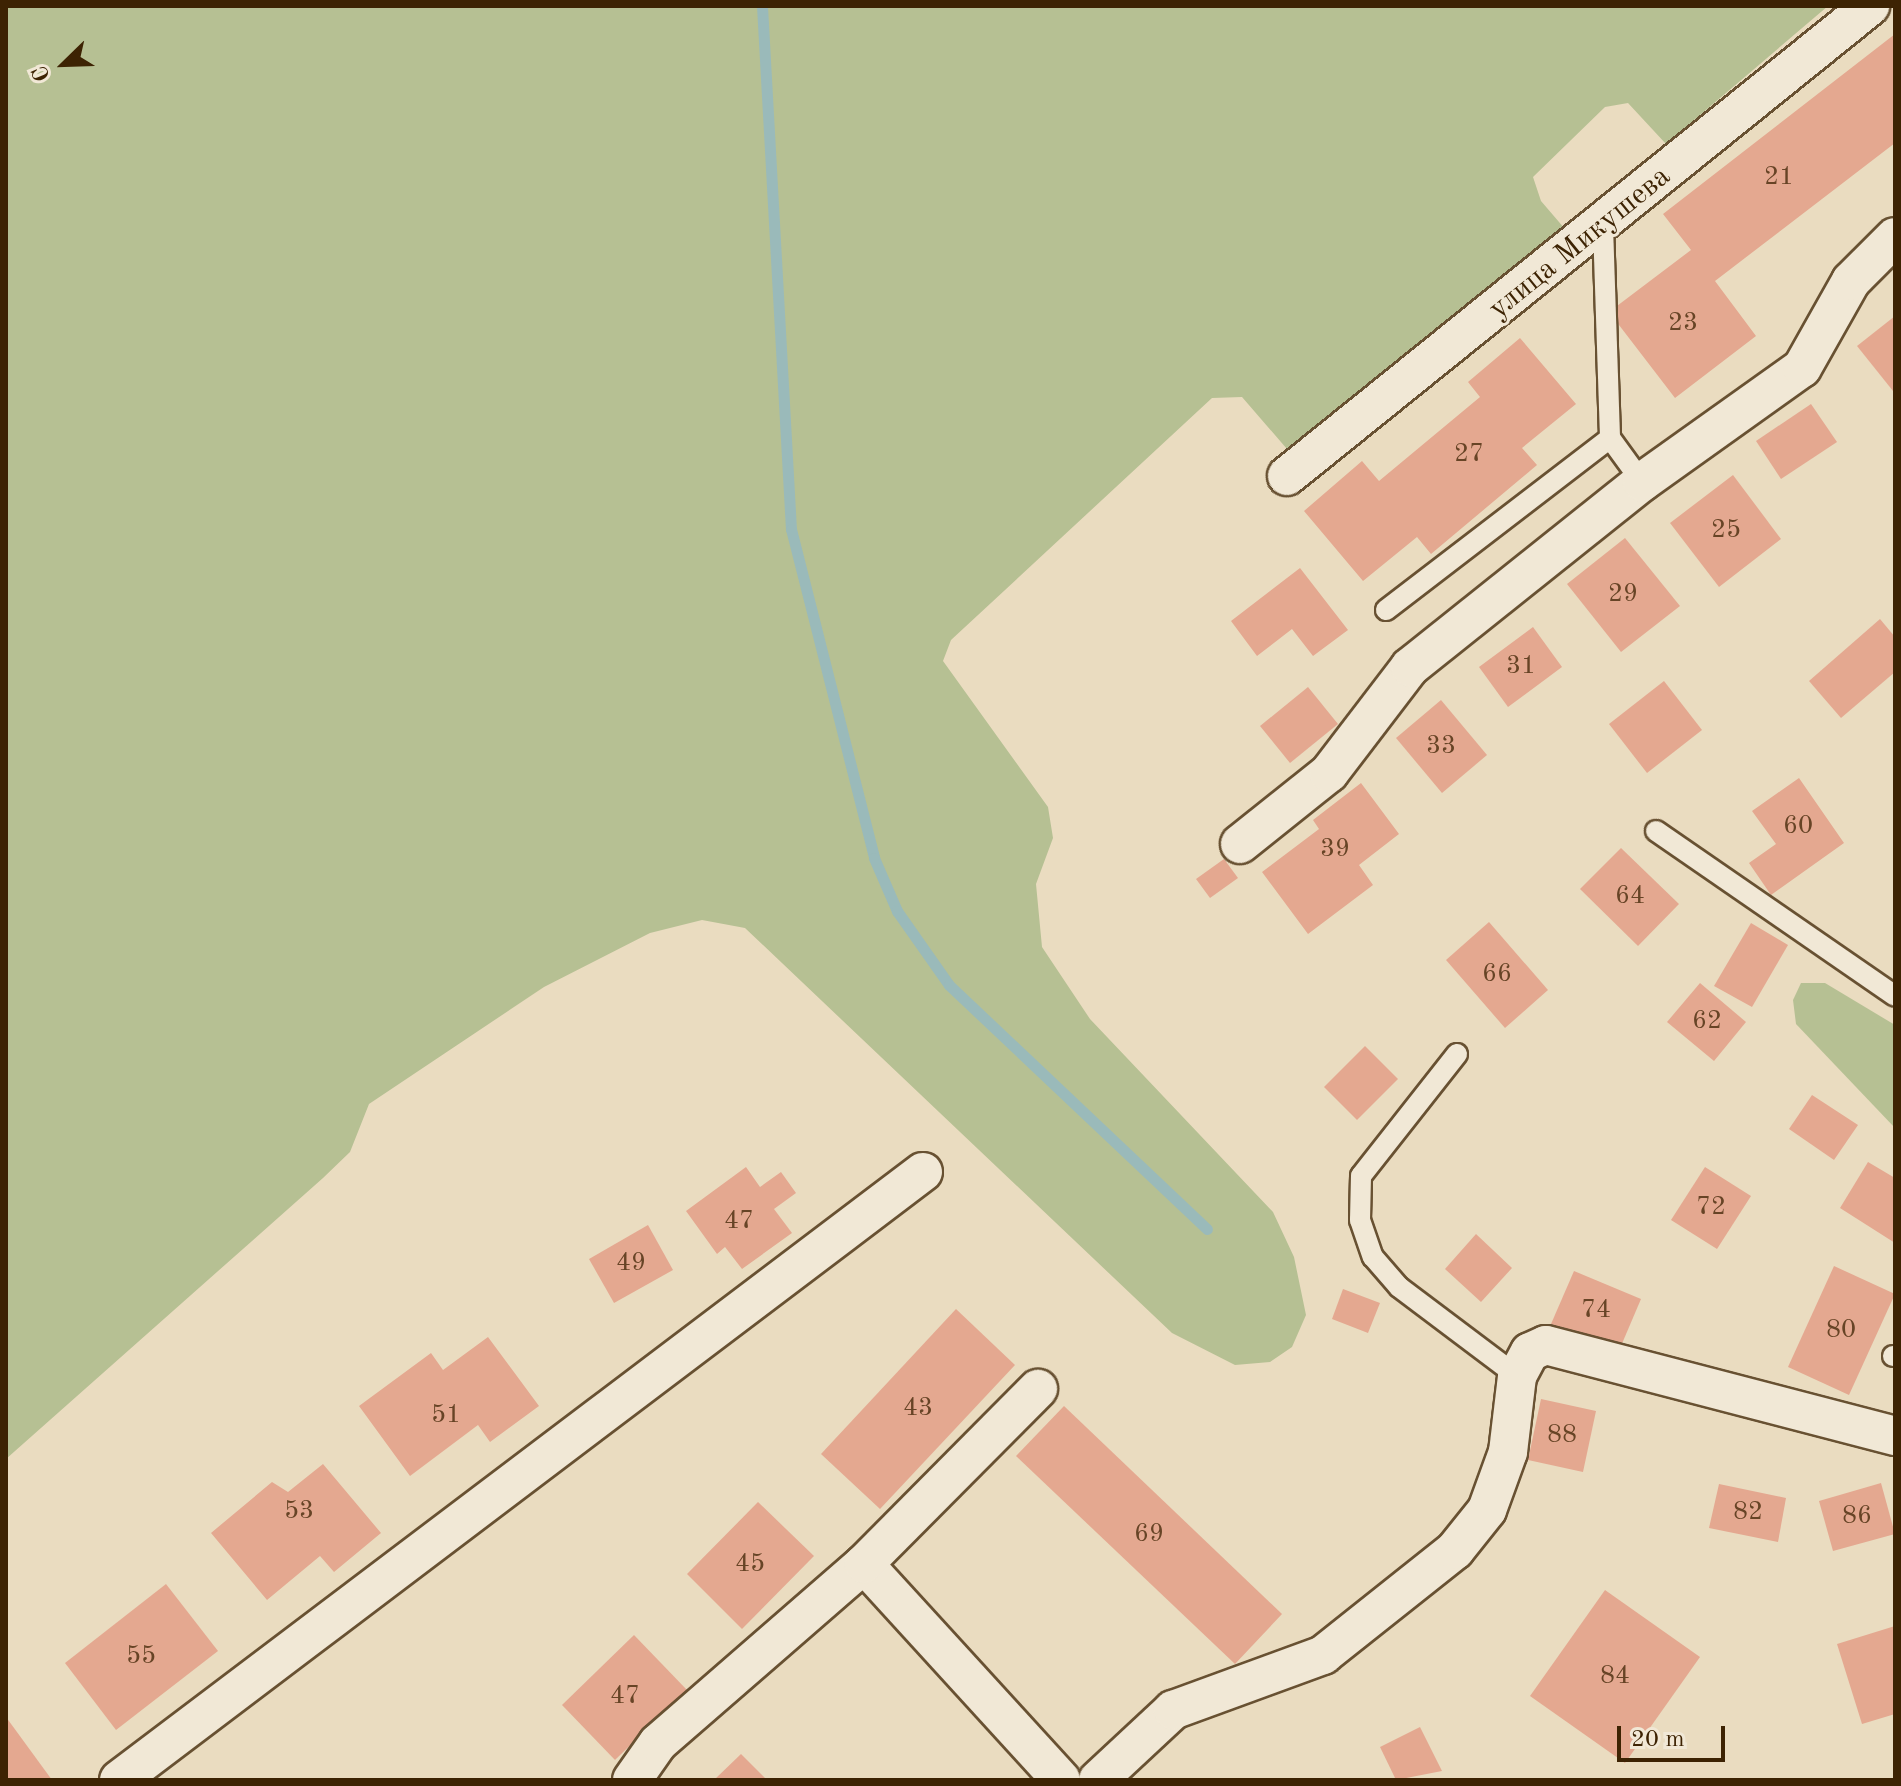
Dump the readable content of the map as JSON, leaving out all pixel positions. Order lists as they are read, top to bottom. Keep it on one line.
{"streets":{"street":["улица Микушева"]},"house_numbers":["21","23","27","25","29","31","33","60","39","64","66","62","72","47","49","74","80","43","51","88","53","82","86","69","45","55","84","47"],"scale_bar":"20 m","north":"bottom left"}
